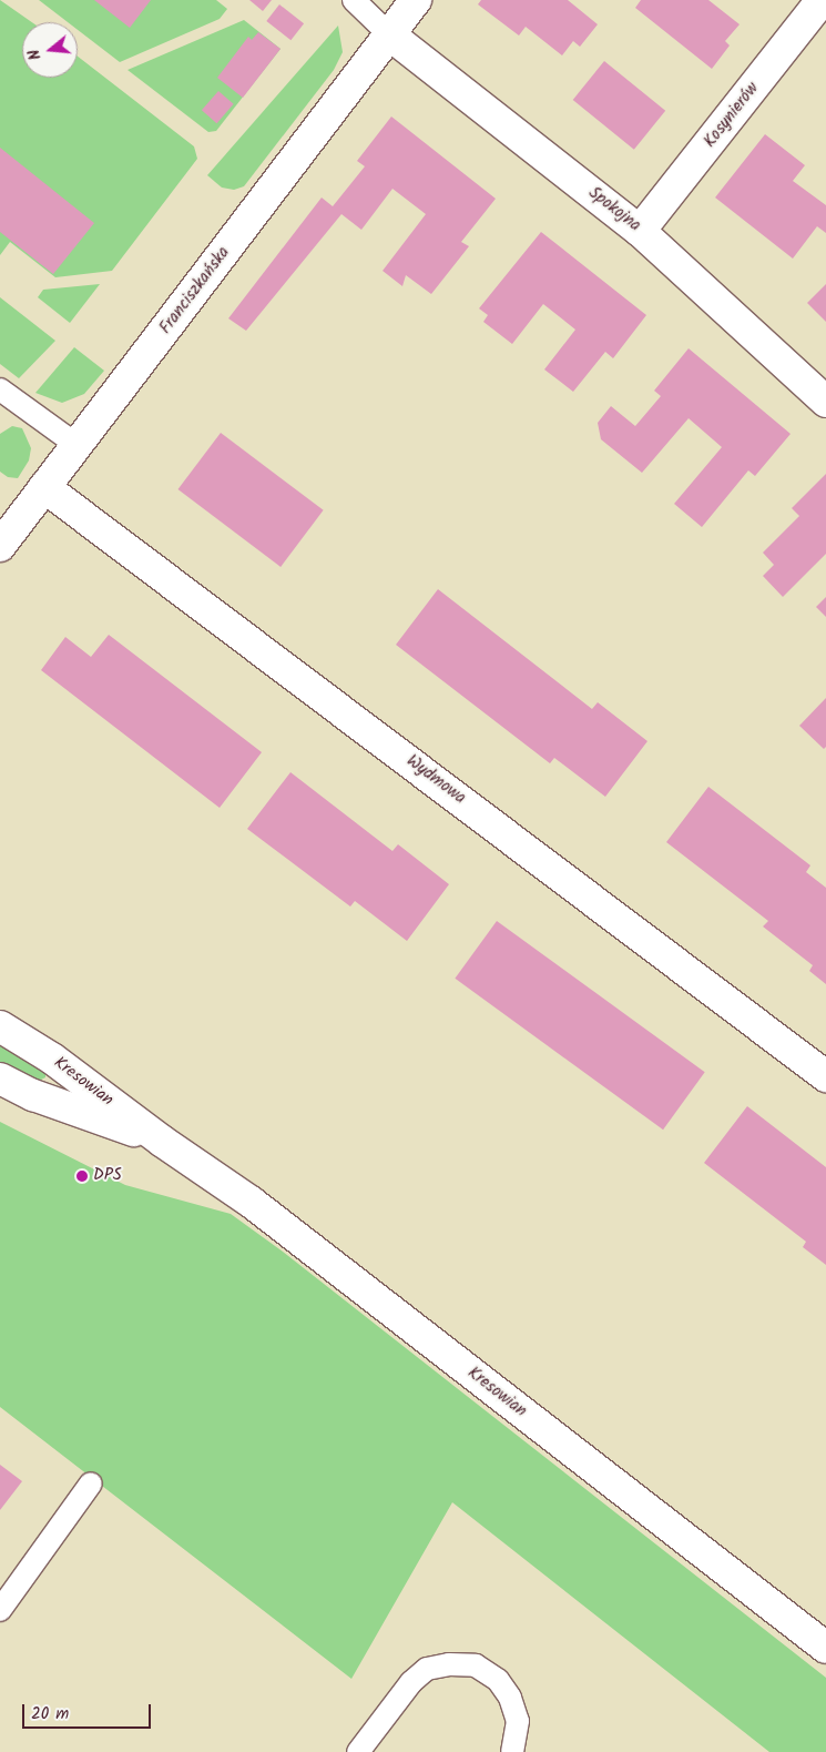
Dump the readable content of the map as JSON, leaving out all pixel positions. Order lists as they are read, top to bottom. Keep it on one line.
{"streets":{"street":["Kosynierów","Spokojna","Franciszkańska","Wydmowa","Kresowian"]},"crossings":[["Kosynierów","Spokojna"],["Spokojna","Franciszkańska"],["Franciszkańska","Wydmowa"]],"places":["DPS"],"scale_bar":"20 m","north":"left"}
